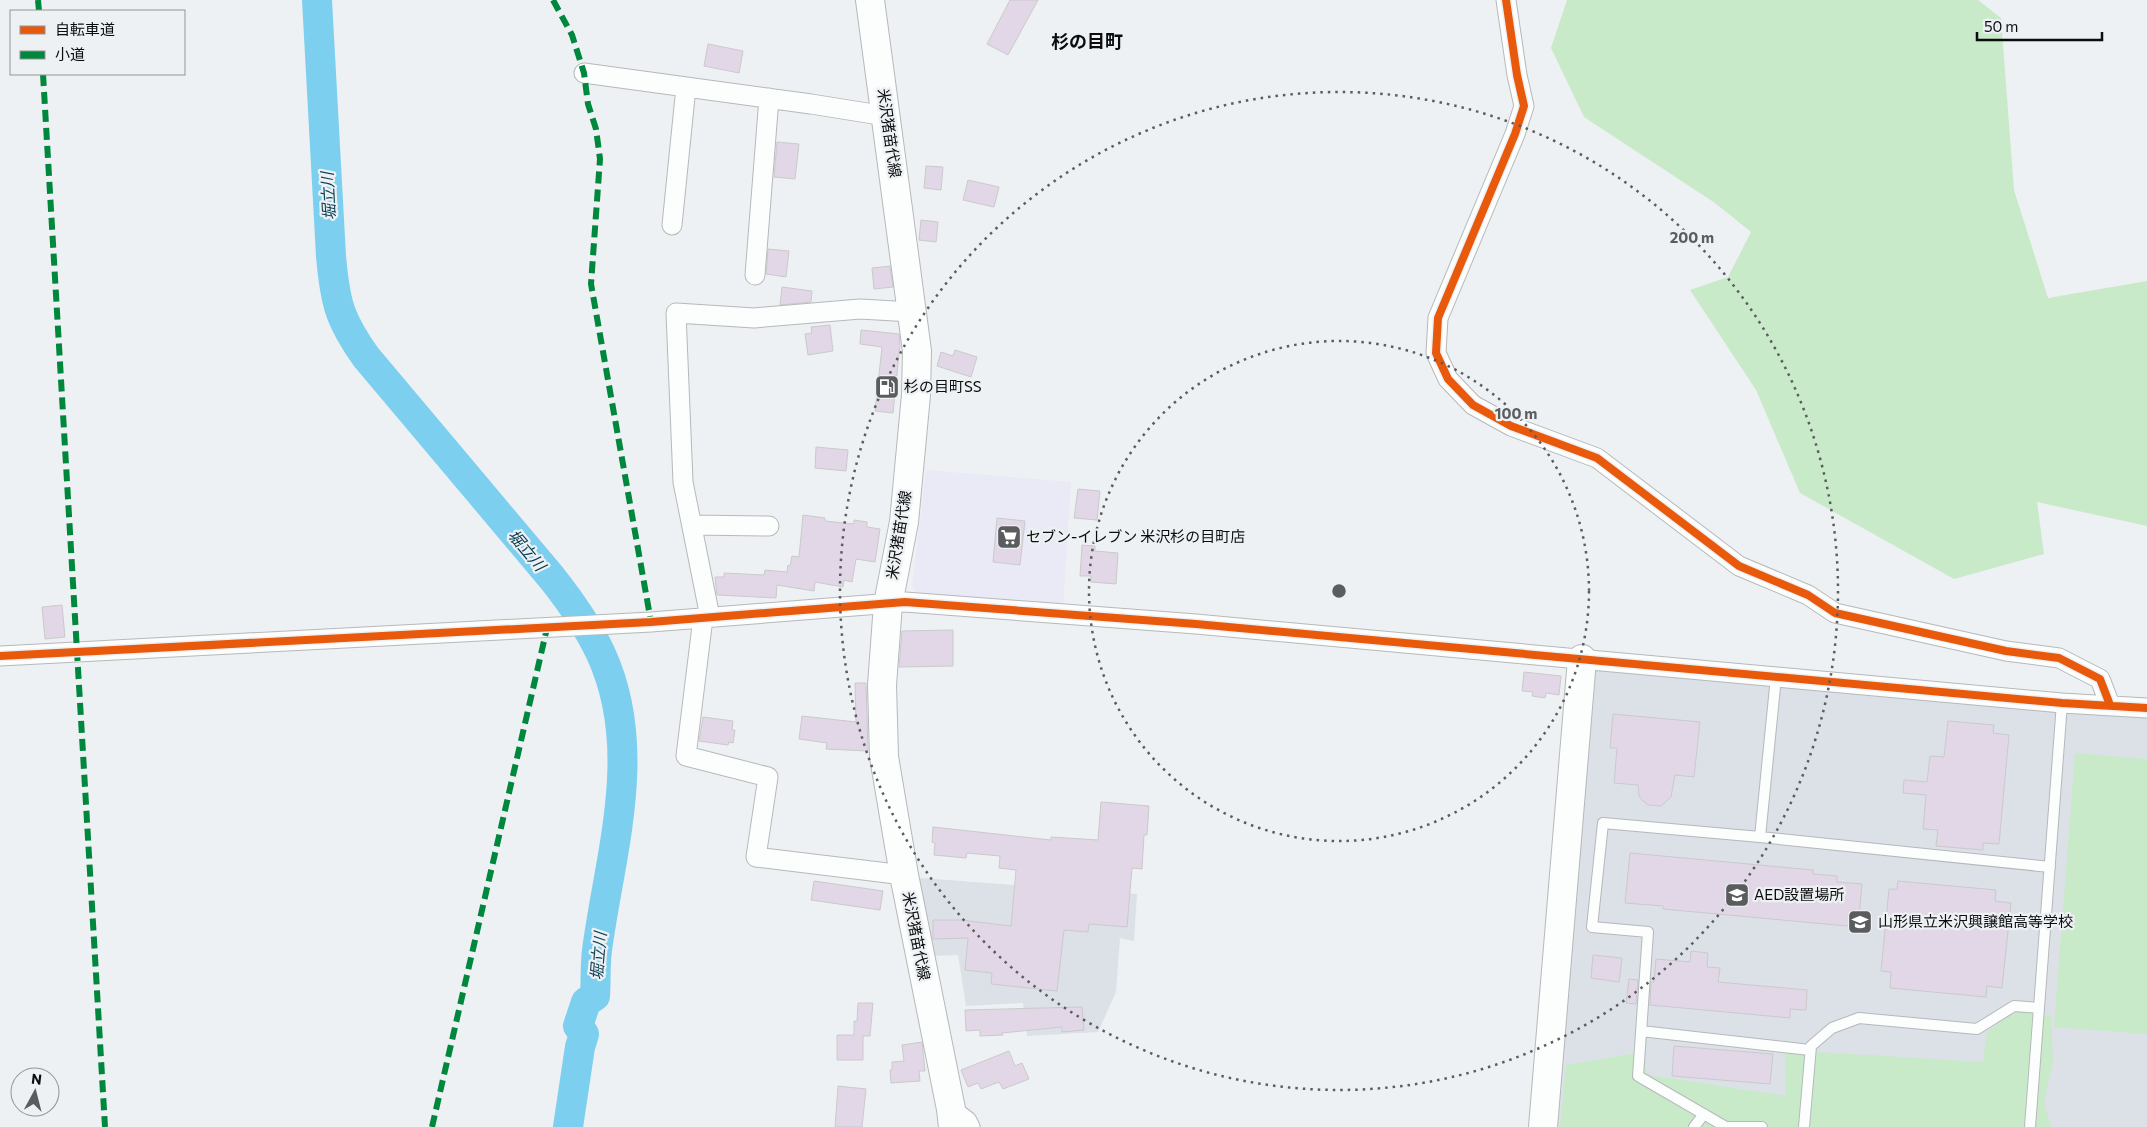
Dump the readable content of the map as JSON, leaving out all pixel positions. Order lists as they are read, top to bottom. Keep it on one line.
{"streets":{"main road":["米沢猪苗代線"]},"districts":["杉の目町"],"water":["堀立川"],"places":{"fuel station":["杉の目町SS"],"supermarket":["セブン-イレブン 米沢杉の目町店"],"school or university":["AED設置場所","山形県立米沢興譲館高等学校"]},"legend":["自転車道","小道"],"scale_bar":"50 m","north":"top","rings":["200 m","100 m"]}
